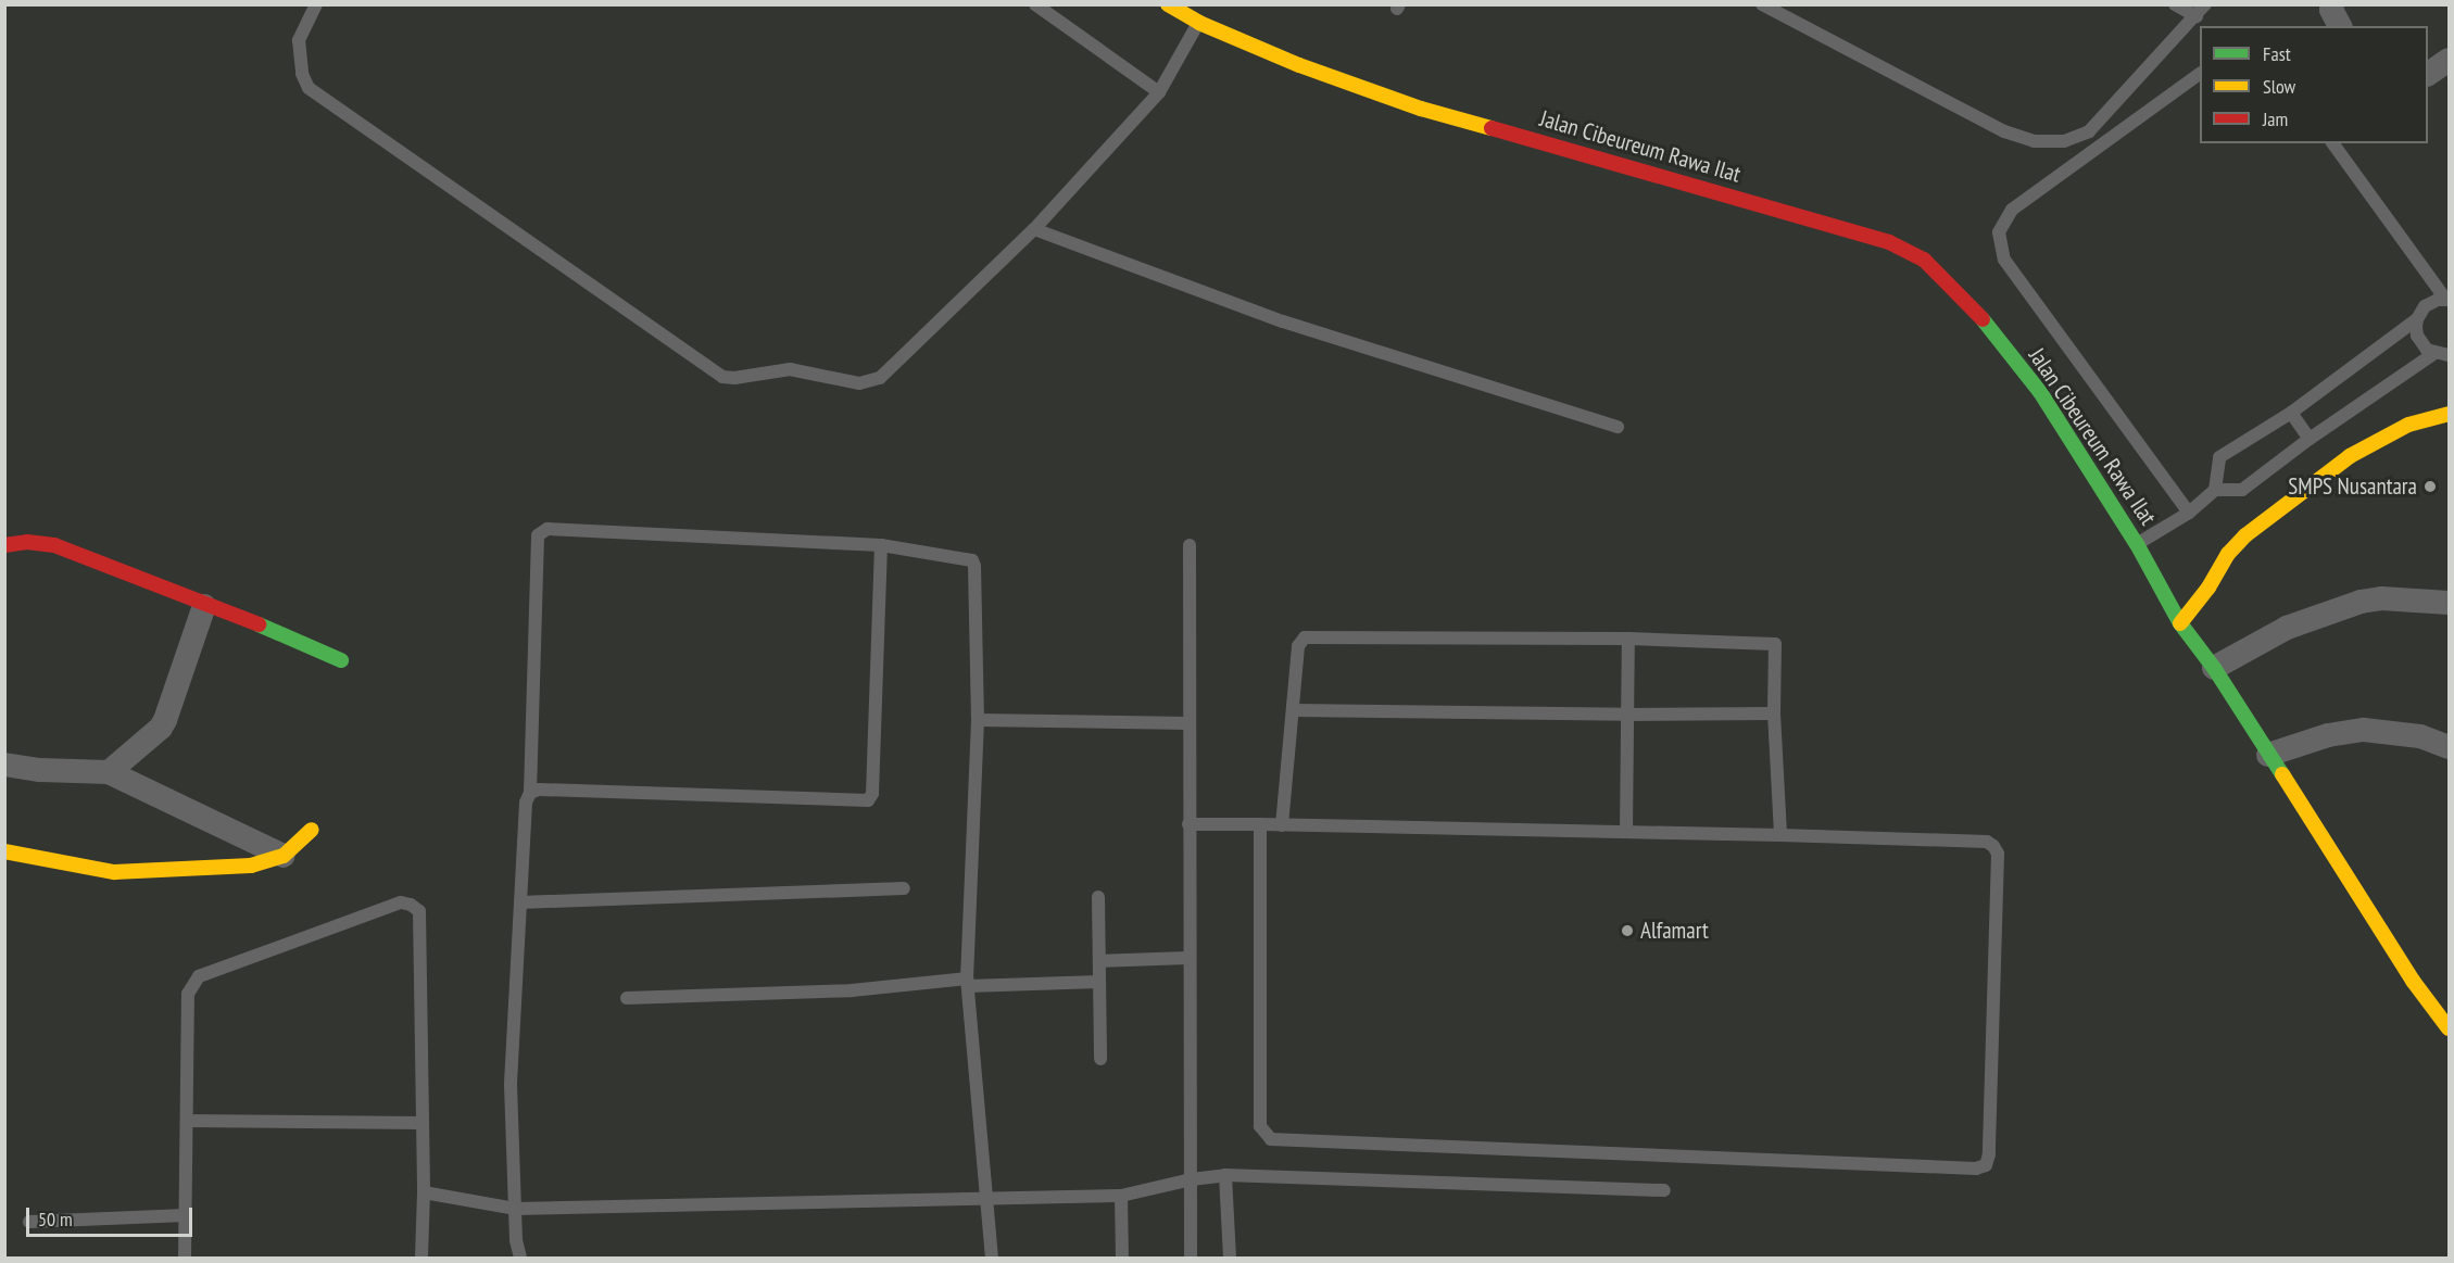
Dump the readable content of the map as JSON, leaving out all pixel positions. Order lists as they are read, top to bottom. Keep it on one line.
{"streets":{"street":["Jalan Cibeureum Rawa Ilat"]},"places":["SMPS Nusantara","Alfamart"],"legend":["Fast","Slow","Jam"],"scale_bar":"50 m"}
